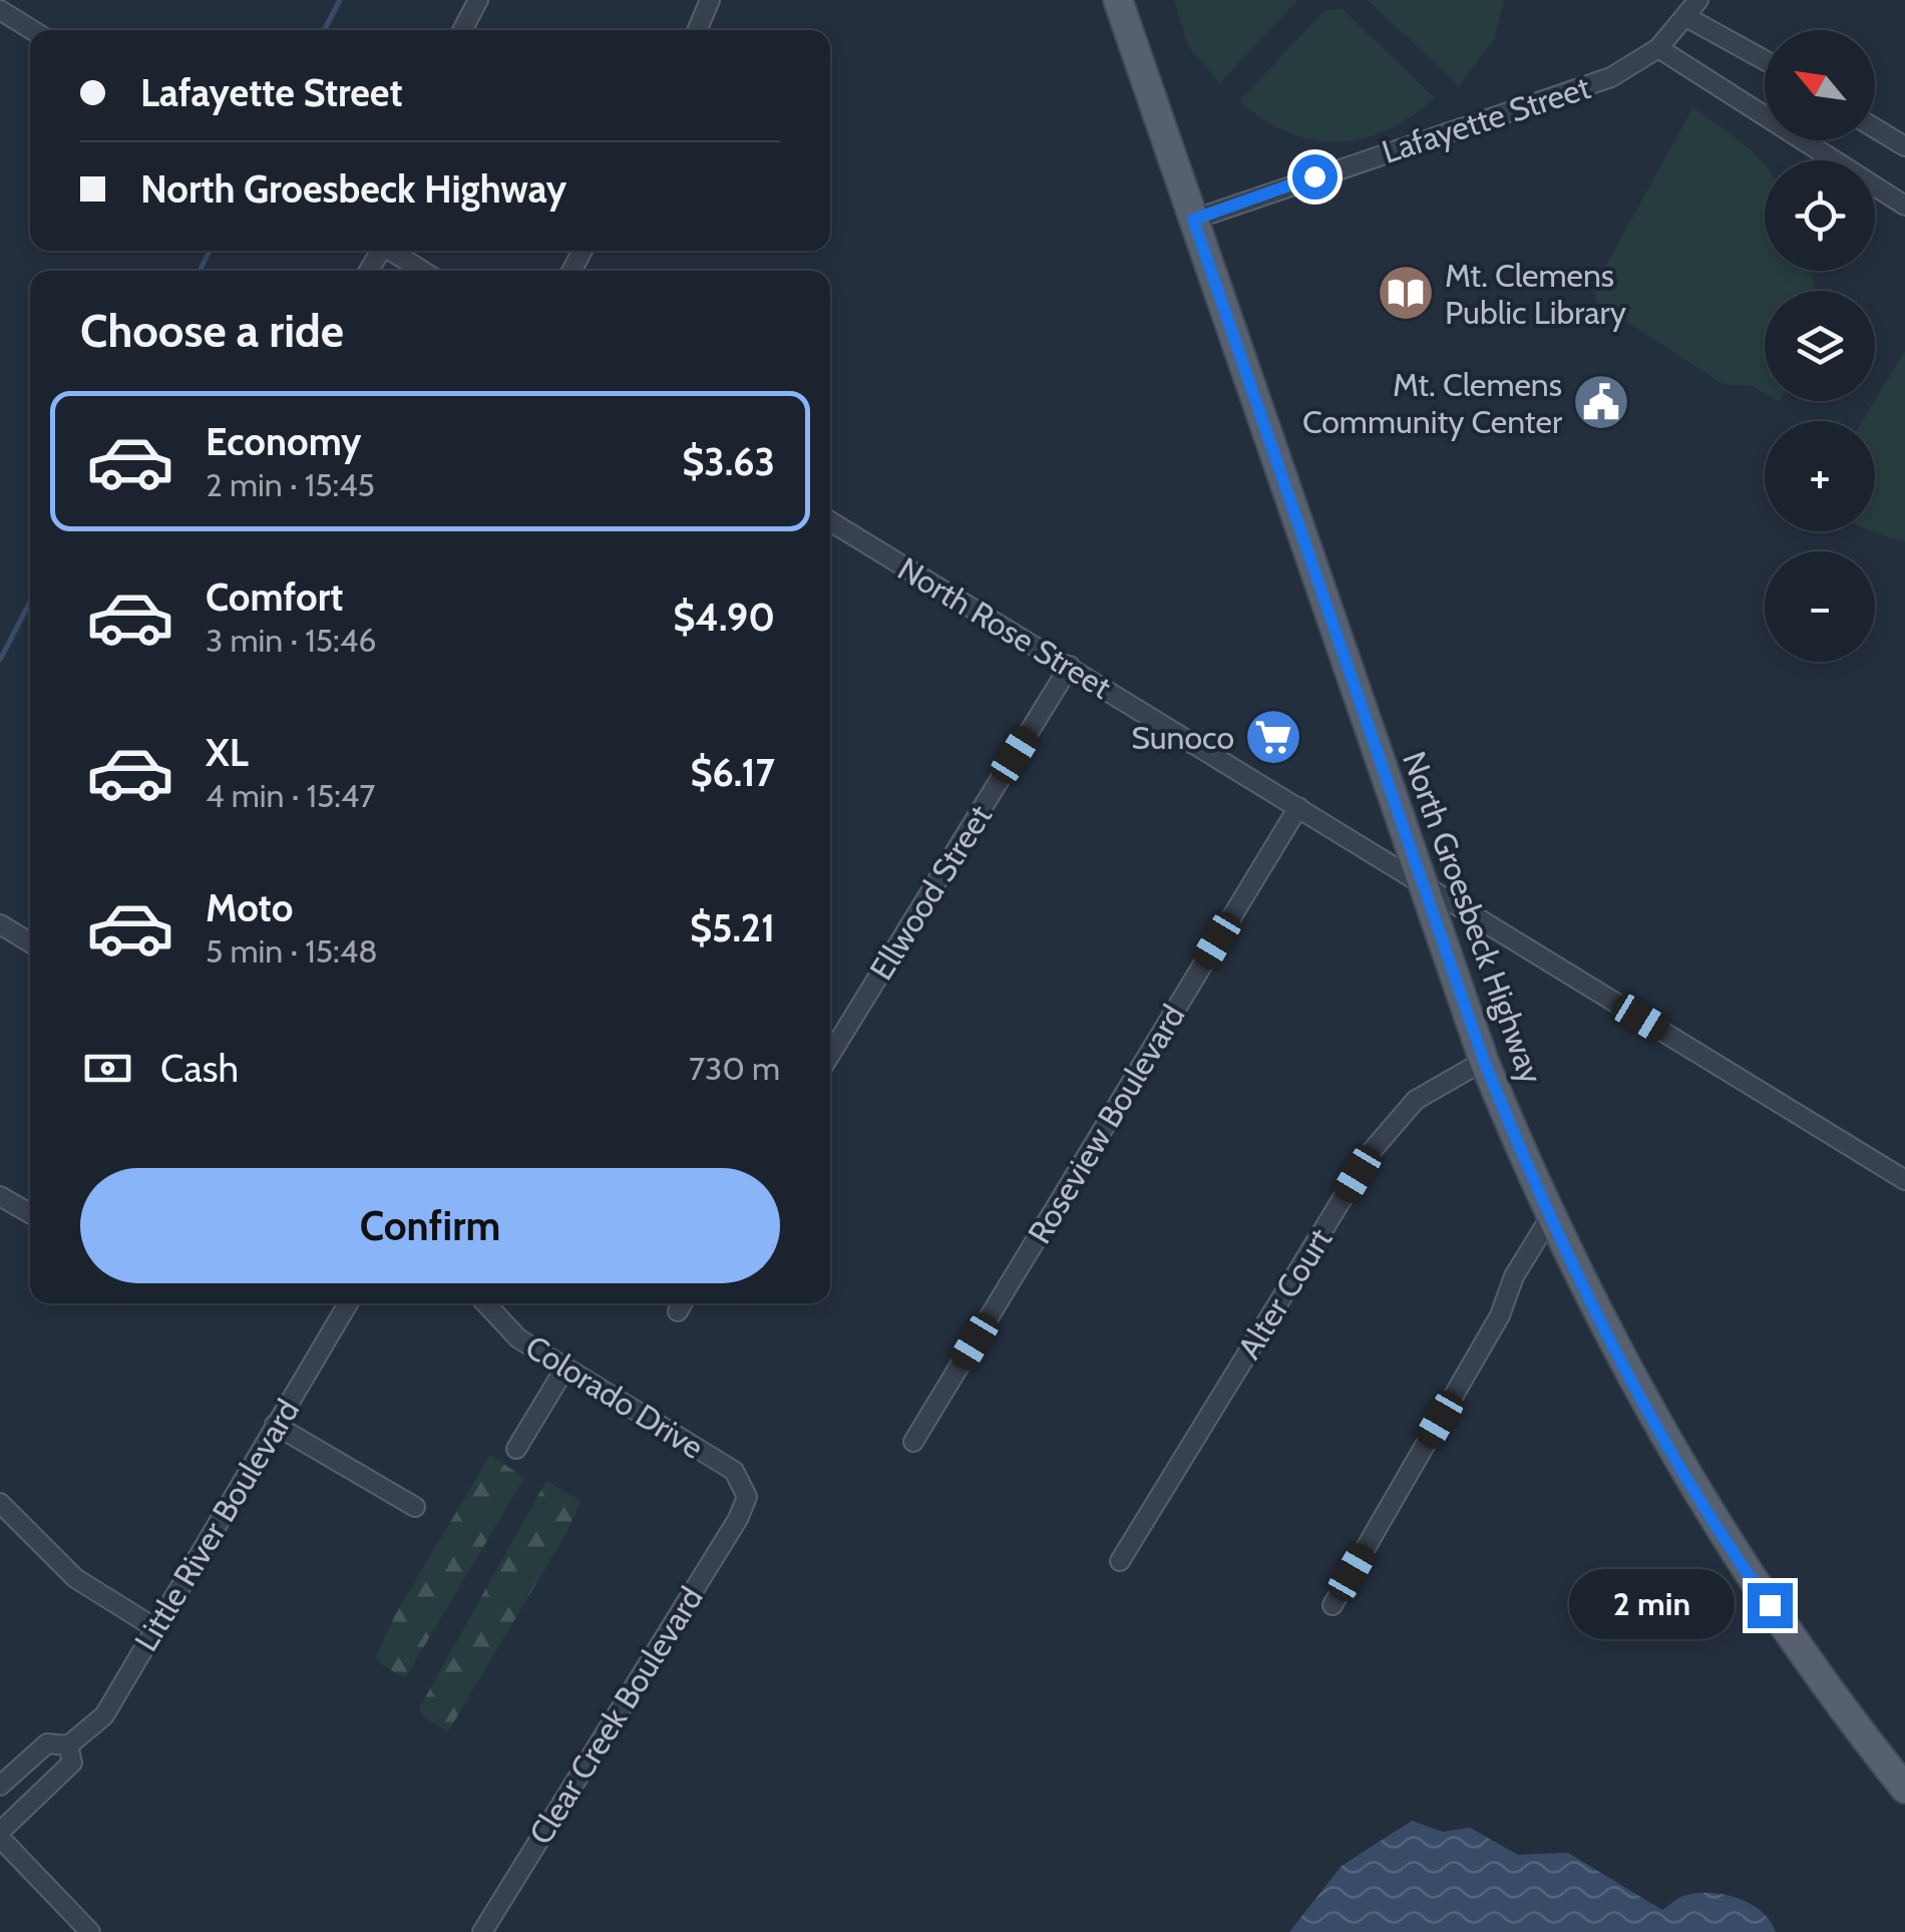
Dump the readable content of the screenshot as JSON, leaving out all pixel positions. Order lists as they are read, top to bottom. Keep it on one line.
{"streets":{"main road":["North Groesbeck Highway"],"street":["Lafayette Street","North Rose Street","Ellwood Street","Roseview Boulevard","Alter Court","Colorado Drive","Little River Boulevard","Clear Creek Boulevard"]},"crossings":[["Lafayette Street","North Groesbeck Highway"],["North Rose Street","Ellwood Street"],["North Rose Street","North Groesbeck Highway"],["North Rose Street","Roseview Boulevard"],["North Groesbeck Highway","Alter Court"],["Colorado Drive","Clear Creek Boulevard"]],"places":{"library":["Mt. Clemens Public Library"],"public building":["Mt. Clemens Community Center"],"supermarket":["Sunoco"]},"north":"top left","page":{"map_buttons":["+","−"],"banner":["Lafayette Street","North Groesbeck Highway"],"heading":"Choose a ride","list":[{"name":"Economy","note":"2 min · 15:45","value":"$3.63"},{"name":"Comfort","note":"3 min · 15:46","value":"$4.90"},{"name":"XL","note":"4 min · 15:47","value":"$6.17"},{"name":"Moto","note":"5 min · 15:48","value":"$5.21"}],"pay":["Cash","730 m"],"buttons":"Confirm","bubble":"2 min"}}
